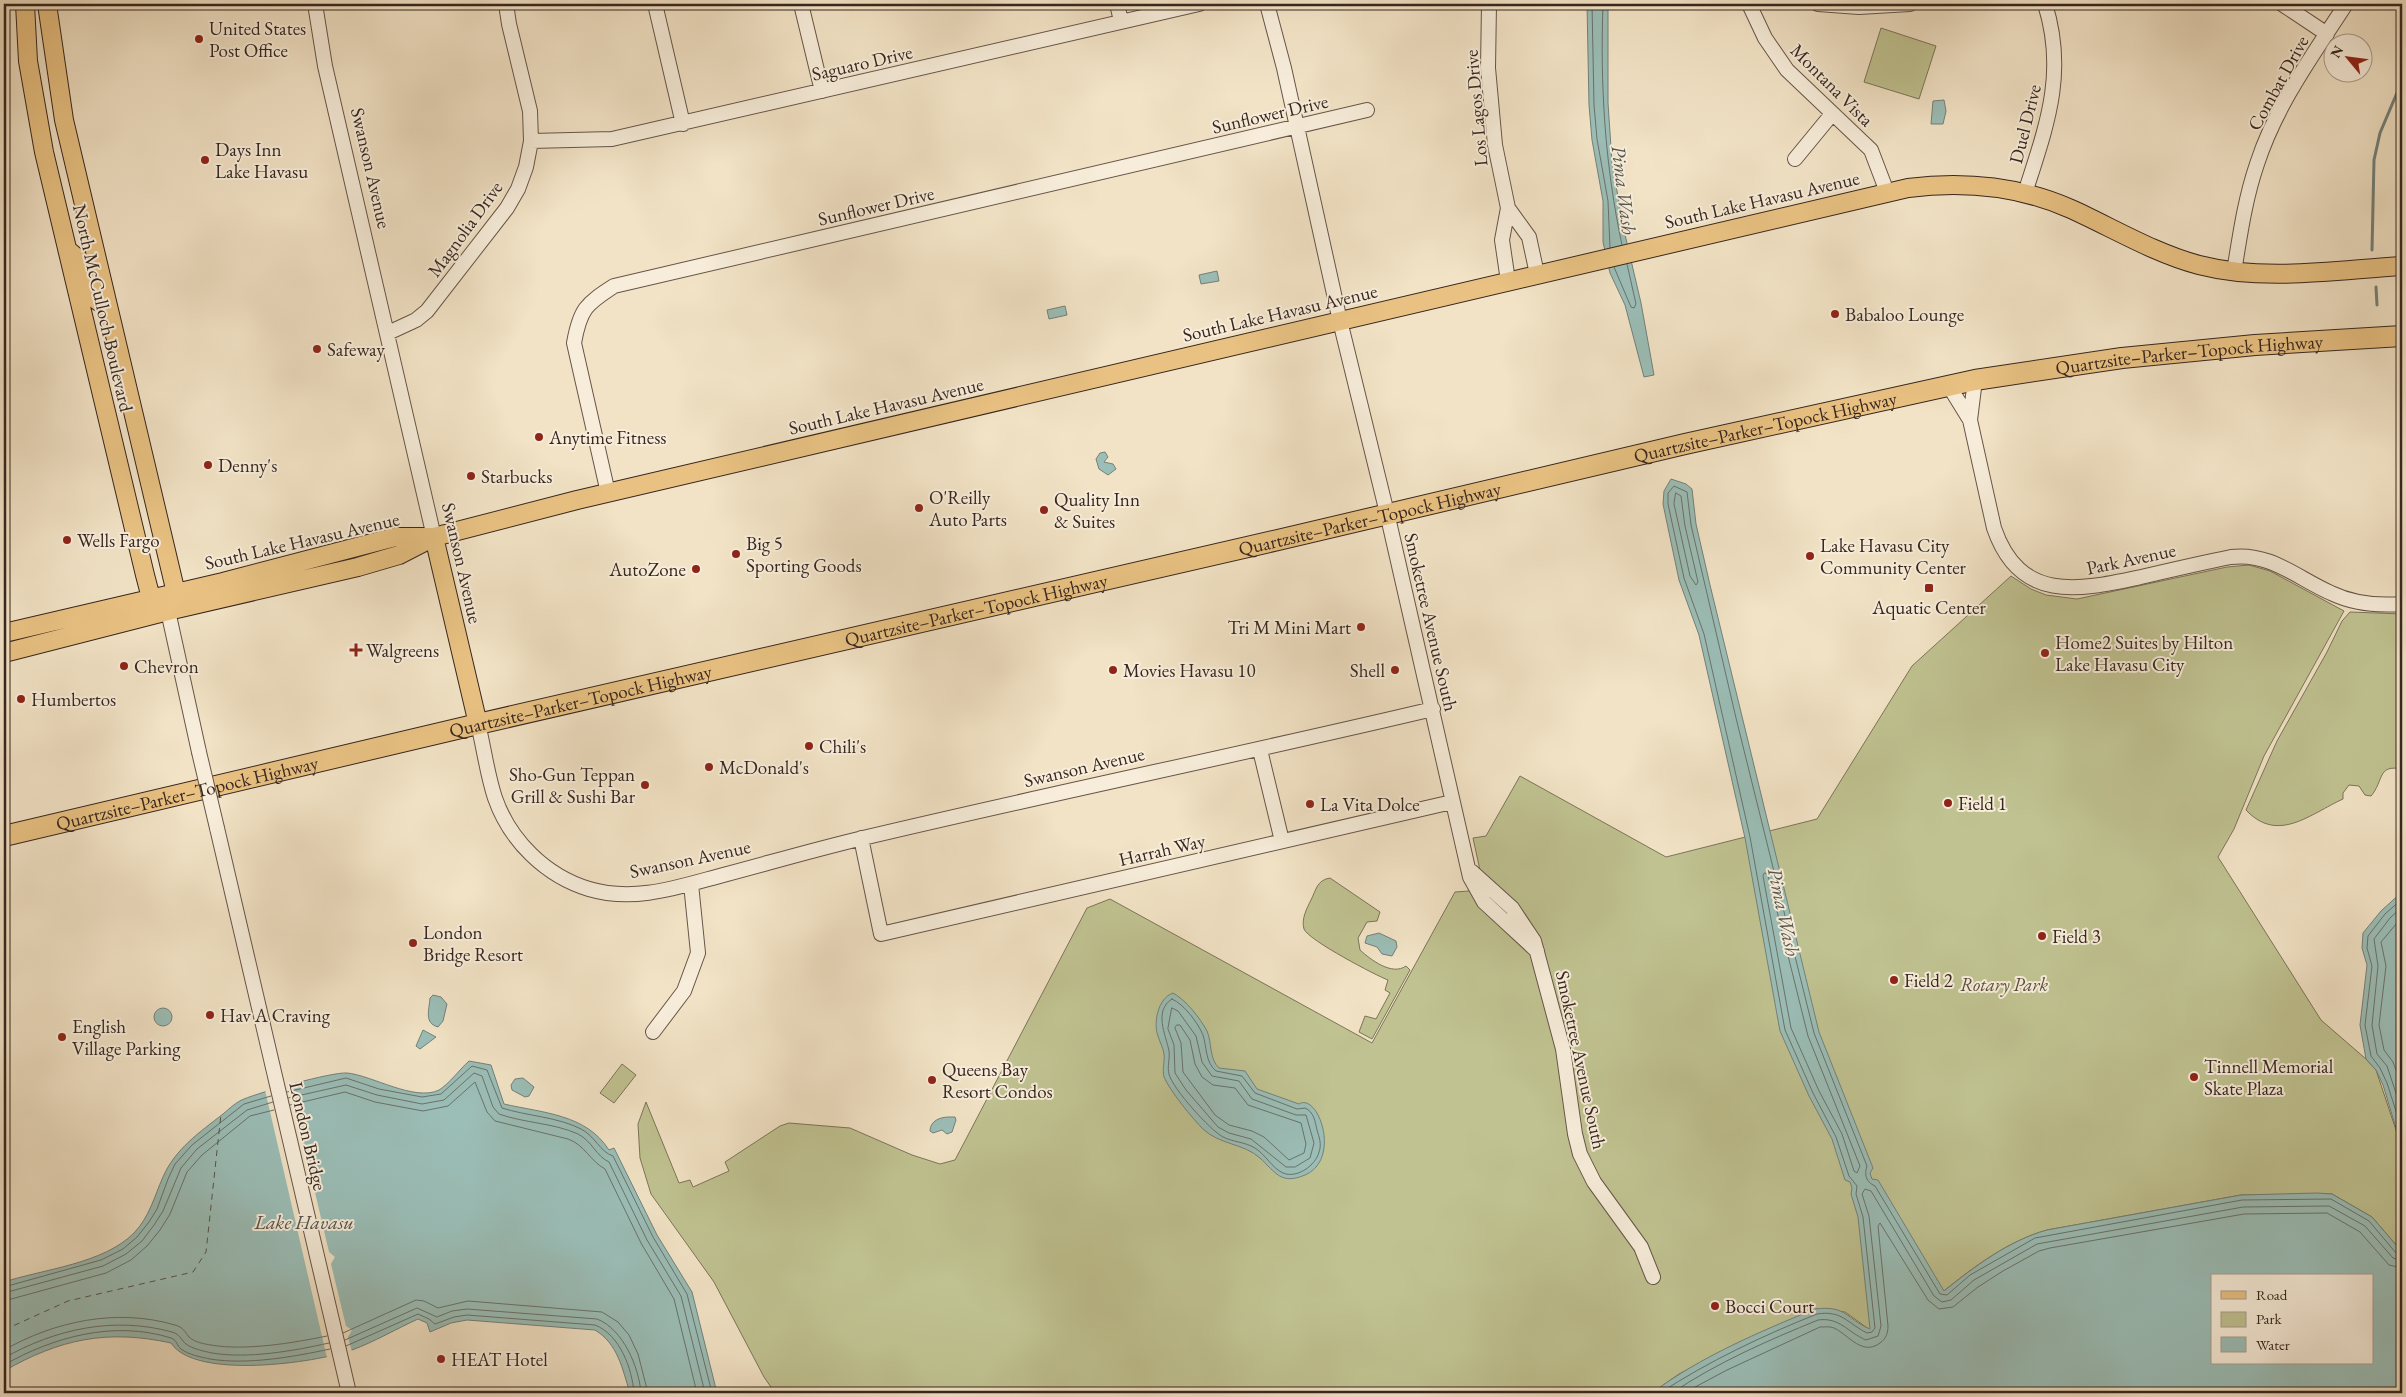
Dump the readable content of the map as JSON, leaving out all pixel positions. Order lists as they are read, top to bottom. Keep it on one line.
{"streets":{"highway":["Quartzsite–Parker–Topock Highway"],"main road":["Swanson Avenue","South Lake Havasu Avenue","North McCulloch Boulevard"],"street":["Saguaro Drive","Combat Drive","Montana Vista","Los Lagos Drive","Sunflower Drive","Duel Drive","Magnolia Drive","Park Avenue","Smoketree Avenue South","Harrah Way","London Bridge"]},"crossings":[["Saguaro Drive","Magnolia Drive"],["Combat Drive","South Lake Havasu Avenue"],["Montana Vista","South Lake Havasu Avenue"],["Los Lagos Drive","South Lake Havasu Avenue"],["Sunflower Drive","South Lake Havasu Avenue"],["Sunflower Drive","Smoketree Avenue South"],["Duel Drive","South Lake Havasu Avenue"],["Swanson Avenue","South Lake Havasu Avenue"],["Swanson Avenue","Magnolia Drive"],["Swanson Avenue","Quartzsite–Parker–Topock Highway"],["Swanson Avenue","Smoketree Avenue South"],["Swanson Avenue","Harrah Way"],["South Lake Havasu Avenue","North McCulloch Boulevard"],["South Lake Havasu Avenue","Smoketree Avenue South"],["North McCulloch Boulevard","London Bridge"],["Quartzsite–Parker–Topock Highway","Park Avenue"],["Quartzsite–Parker–Topock Highway","Smoketree Avenue South"],["Smoketree Avenue South","Harrah Way"]],"water":["Pima Wash","Lake Havasu"],"parks":["Rotary Park"],"places":{"other":["United States Post Office","Days Inn Lake Havasu","Babaloo Lounge","Safeway","Anytime Fitness","Denny's","Starbucks","O'Reilly Auto Parts","Quality Inn & Suites","Wells Fargo","Big 5 Sporting Goods","Lake Havasu City Community Center","AutoZone","Tri M Mini Mart","Home2 Suites by Hilton Lake Havasu City","Chevron","Movies Havasu 10","Shell","Humbertos","Chili's","McDonald's","Sho-Gun Teppan Grill & Sushi Bar","Field 1","La Vita Dolce","Field 3","London Bridge Resort","Field 2","Hav A Craving","English Village Parking","Tinnell Memorial Skate Plaza","Queens Bay Resort Condos","Bocci Court","HEAT Hotel"],"transit":["Aquatic Center"],"health":["Walgreens"]},"legend":["Road","Park","Water"],"north":"top left"}
